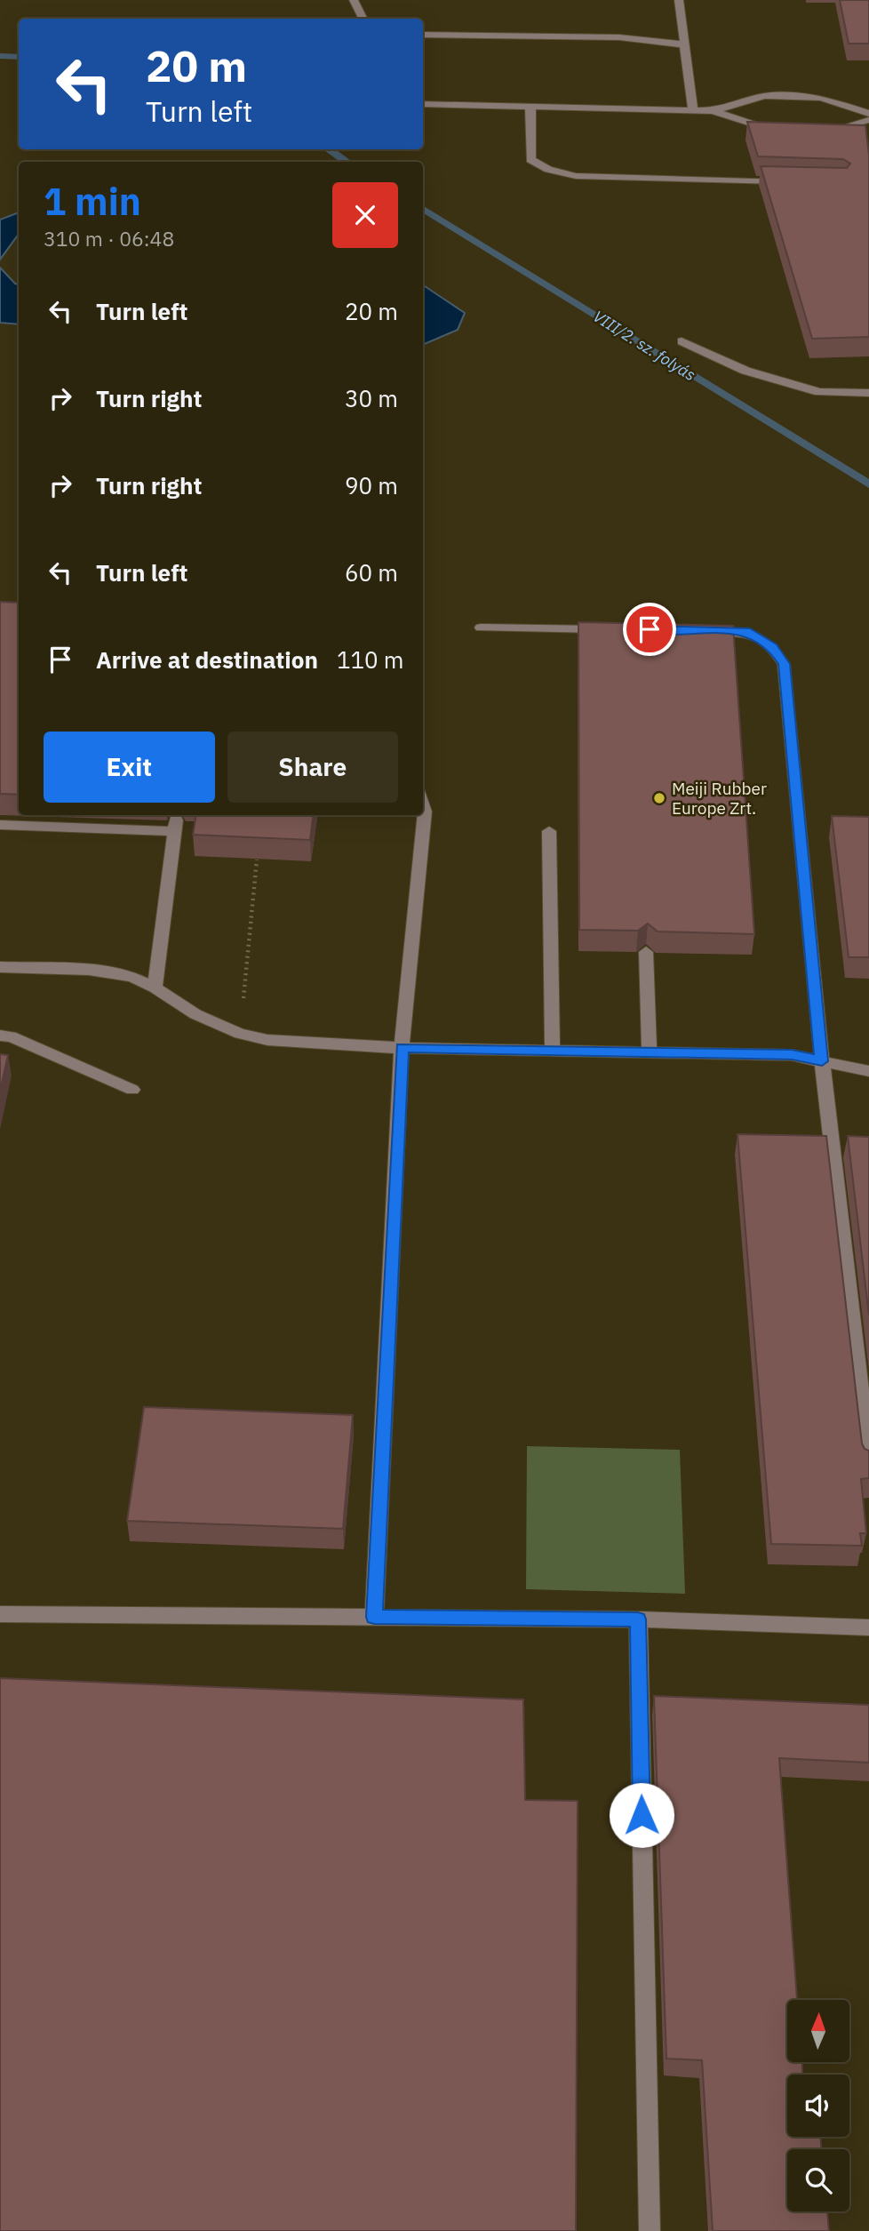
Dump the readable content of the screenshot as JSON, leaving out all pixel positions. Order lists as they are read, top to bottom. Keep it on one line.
{"water":["VIII/2. sz. folyás"],"places":["Meiji Rubber Europe Zrt."],"north":"top","page":{"turn":["20 m","Turn left"],"heading":["1 min","310 m · 06:48"],"list":[{"name":"Turn left","value":"20 m"},{"name":"Turn right","value":"30 m"},{"name":"Turn right","value":"90 m"},{"name":"Turn left","value":"60 m"},{"name":"Arrive at destination","value":"110 m"}],"buttons":["Exit","Share"]}}
